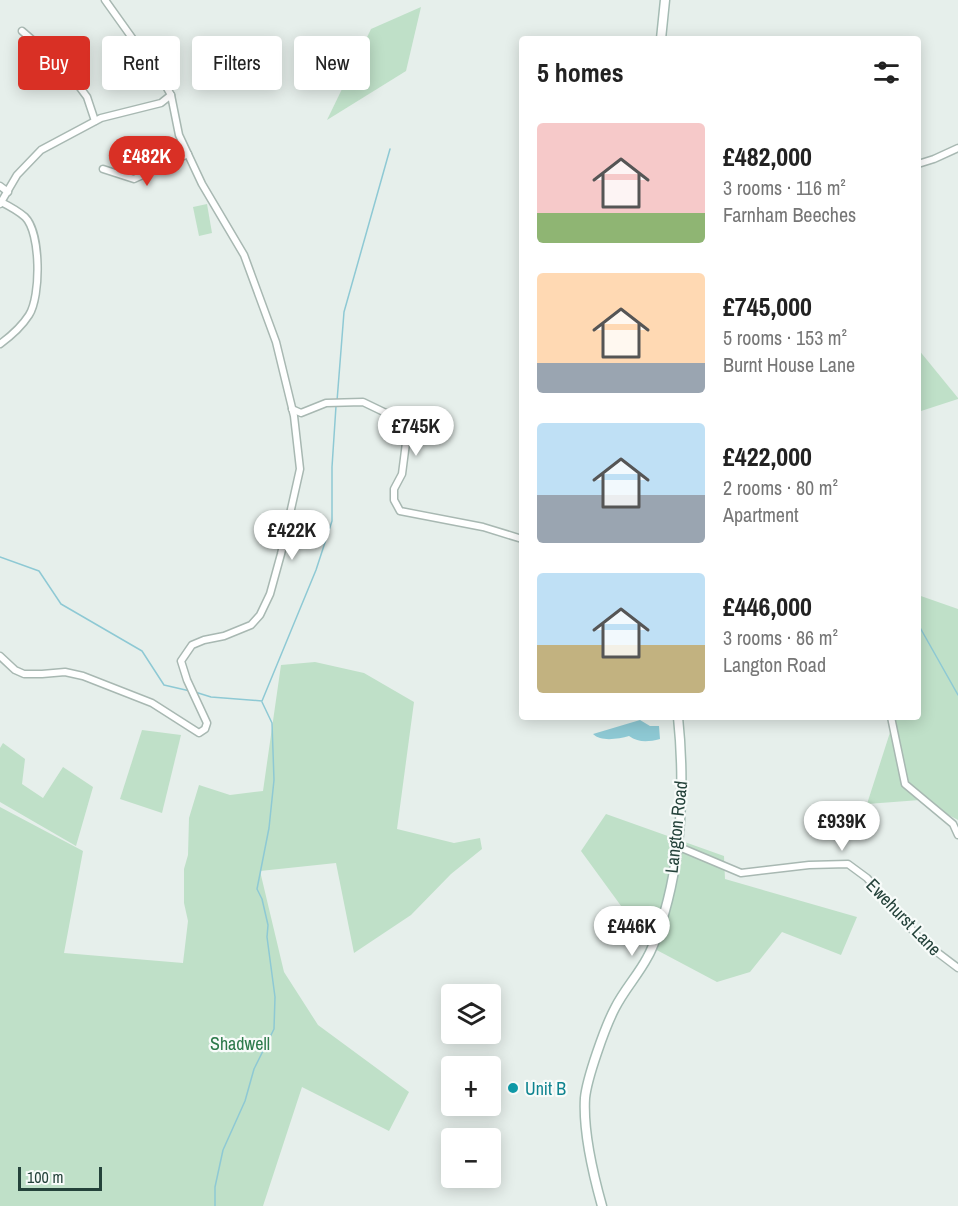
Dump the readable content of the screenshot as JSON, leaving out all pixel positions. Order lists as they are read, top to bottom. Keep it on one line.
{"streets":{"street":["Langton Road","Ewehurst Lane"]},"crossings":[["Langton Road","Ewehurst Lane"]],"parks":["Shadwell"],"places":["Unit B"],"scale_bar":"100 m","page":{"chip":["Buy","Rent","Filters","New"],"heading":"5 homes","list":[{"name":"£482,000","note":"3 rooms · 116 m² · Farnham Beeches"},{"name":"£745,000","note":"5 rooms · 153 m² · Burnt House Lane"},{"name":"£422,000","note":"2 rooms · 80 m² · Apartment"},{"name":"£446,000","note":"3 rooms · 86 m² · Langton Road"}],"price":["£482K","£745K","£422K","£939K","£446K"],"map_buttons":["+","−"],"scale":"100 m"}}
